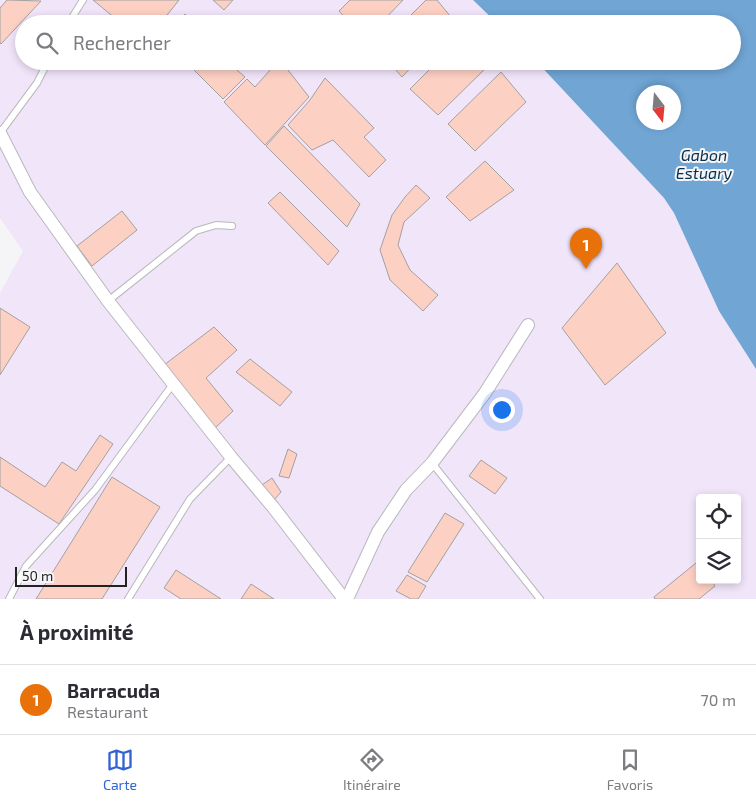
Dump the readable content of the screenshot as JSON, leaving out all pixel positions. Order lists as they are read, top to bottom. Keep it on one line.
{"water":["Gabon Estuary"],"scale_bar":"50 m","north":"bottom","page":{"search":"Rechercher","pins":"1","scale":"50 m","heading":"À proximité","list":[{"mark":"1","name":"Barracuda","note":"Restaurant","value":"70 m"}],"nav":["Carte","Itinéraire","Favoris"]}}
